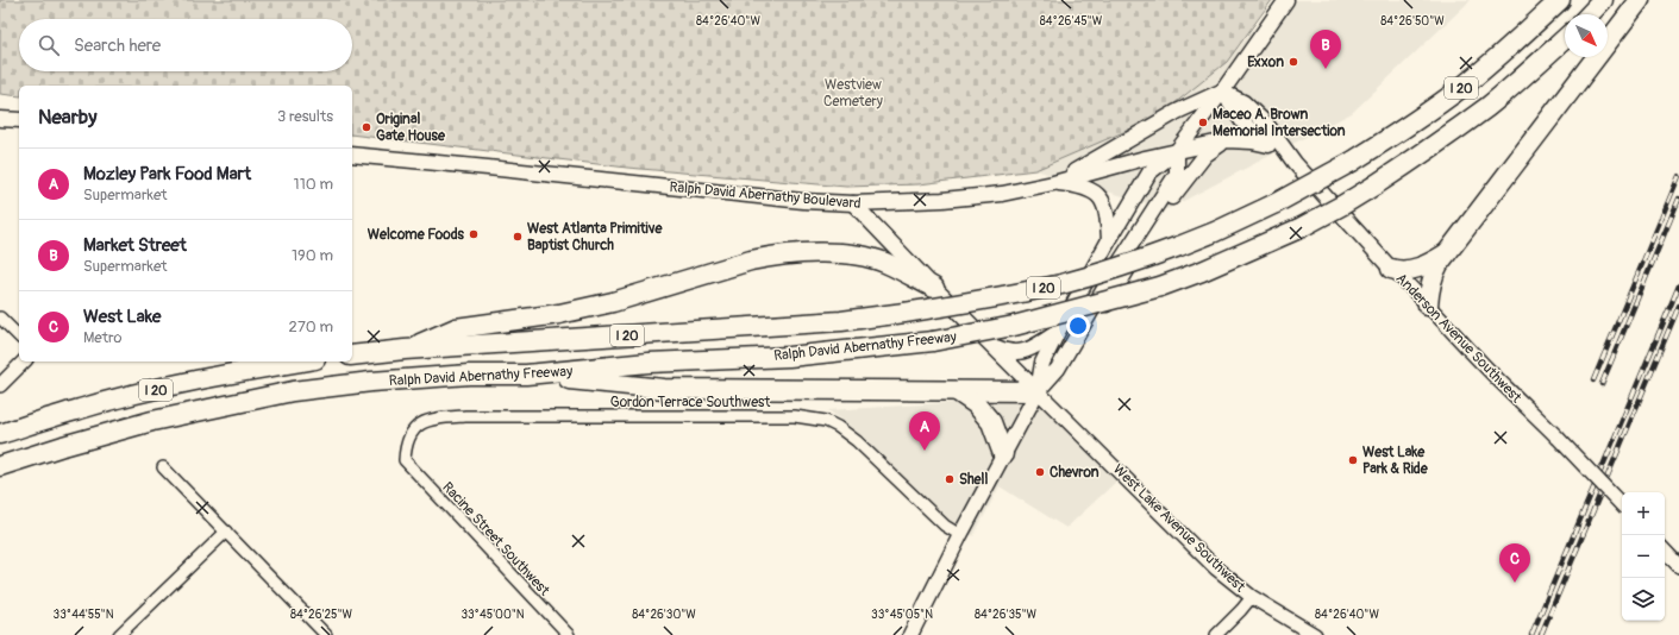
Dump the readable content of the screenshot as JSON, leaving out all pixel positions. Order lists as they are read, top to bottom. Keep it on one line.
{"streets":{"highway":["I 20","Ralph David Abernathy Freeway"],"main road":["Ralph David Abernathy Boulevard","Anderson Avenue Southwest","West Lake Avenue Southwest"],"street":["Gordon Terrace Southwest","Racine Street Southwest"]},"crossings":[["Ralph David Abernathy Boulevard","Anderson Avenue Southwest"],["Ralph David Abernathy Boulevard","West Lake Avenue Southwest"],["Gordon Terrace Southwest","Racine Street Southwest"]],"parks":["Westview Cemetery"],"places":["Exxon","Maceo A. Brown Memorial Intersection","Original Gate House","Welcome Foods","West Atlanta Primitive Baptist Church","West Lake Park & Ride","Chevron","Shell"],"north":"bottom right","page":{"search":"Search here","pins":["B","A","C"],"heading":["Nearby","3 results"],"list":[{"mark":"A","name":"Mozley Park Food Mart","note":"Supermarket","value":"110 m"},{"mark":"B","name":"Market Street","note":"Supermarket","value":"190 m"},{"mark":"C","name":"West Lake","note":"Metro","value":"270 m"}],"map_buttons":["+","−"]},"coordinates":["84°26'40\"W","84°26'45\"W","84°26'50\"W","33°44'55\"N","84°26'25\"W","33°45'00\"N","84°26'30\"W","33°45'05\"N","84°26'35\"W"]}
